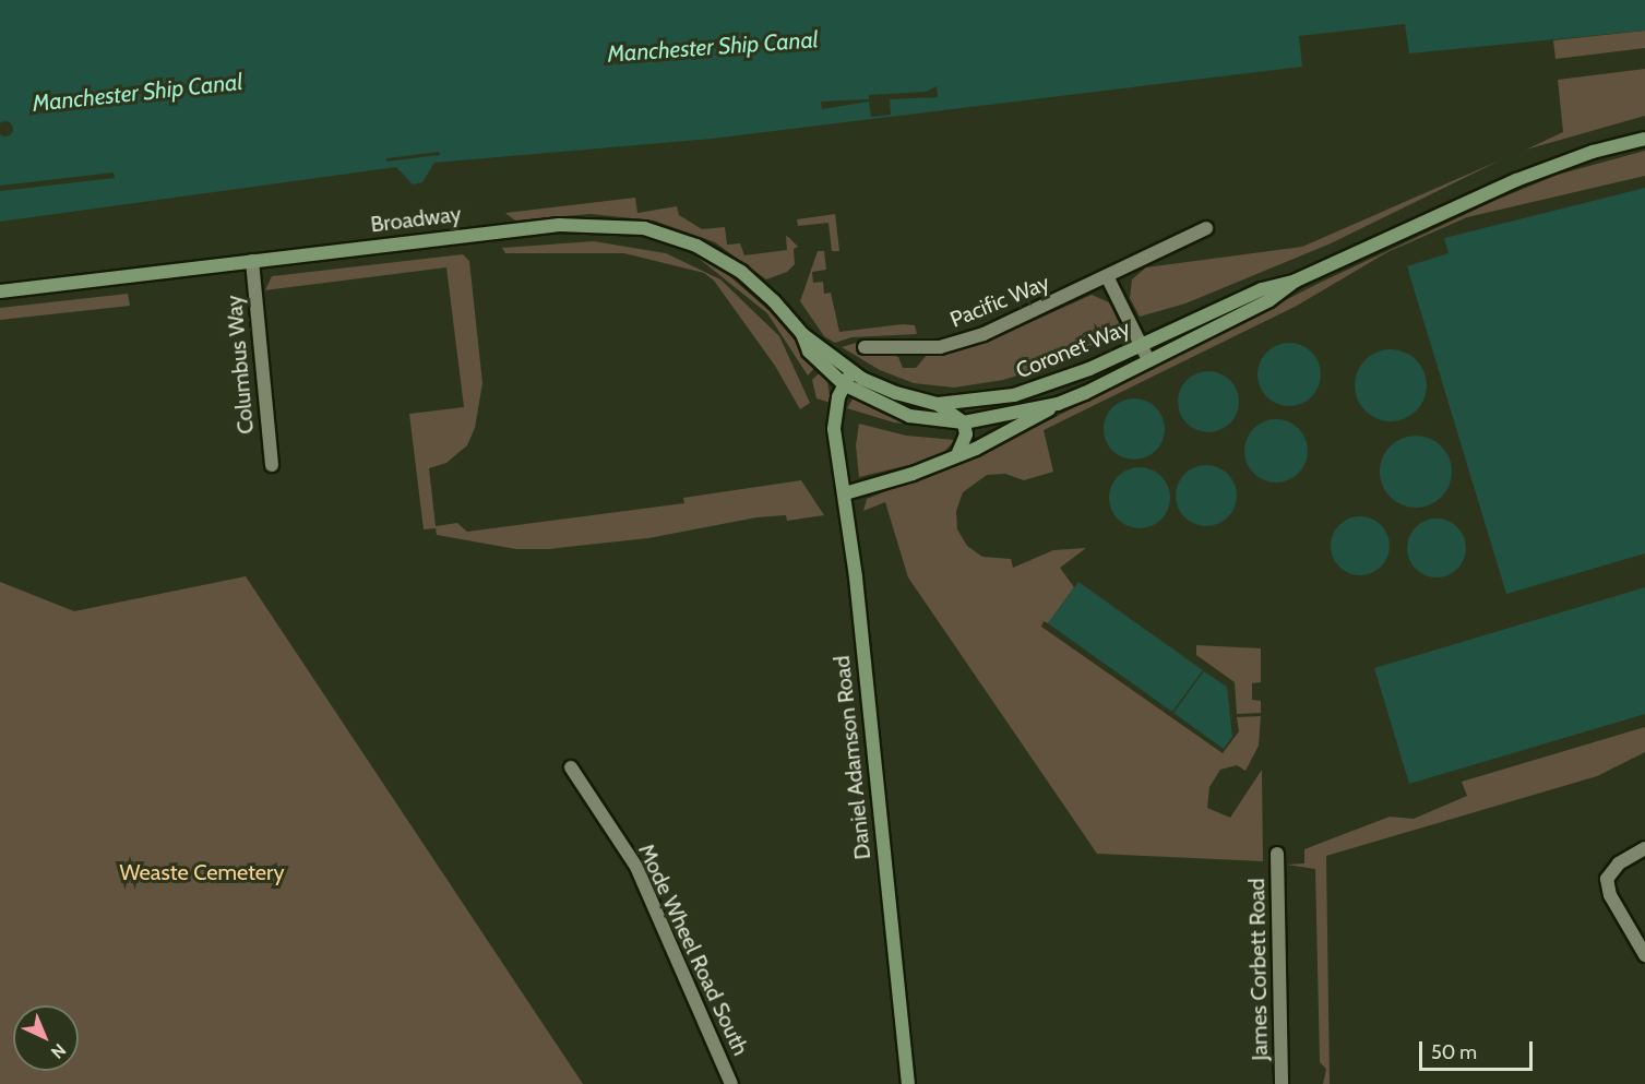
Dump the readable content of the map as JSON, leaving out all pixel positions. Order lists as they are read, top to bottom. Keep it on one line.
{"streets":{"street":["Broadway","Pacific Way","Coronet Way","Columbus Way","Daniel Adamson Road","Mode Wheel Road South","James Corbett Road"]},"crossings":[["Broadway","Coronet Way"],["Broadway","Columbus Way"],["Coronet Way","Daniel Adamson Road"]],"water":["Manchester Ship Canal"],"parks":["Weaste Cemetery"],"scale_bar":"50 m","north":"bottom right"}
